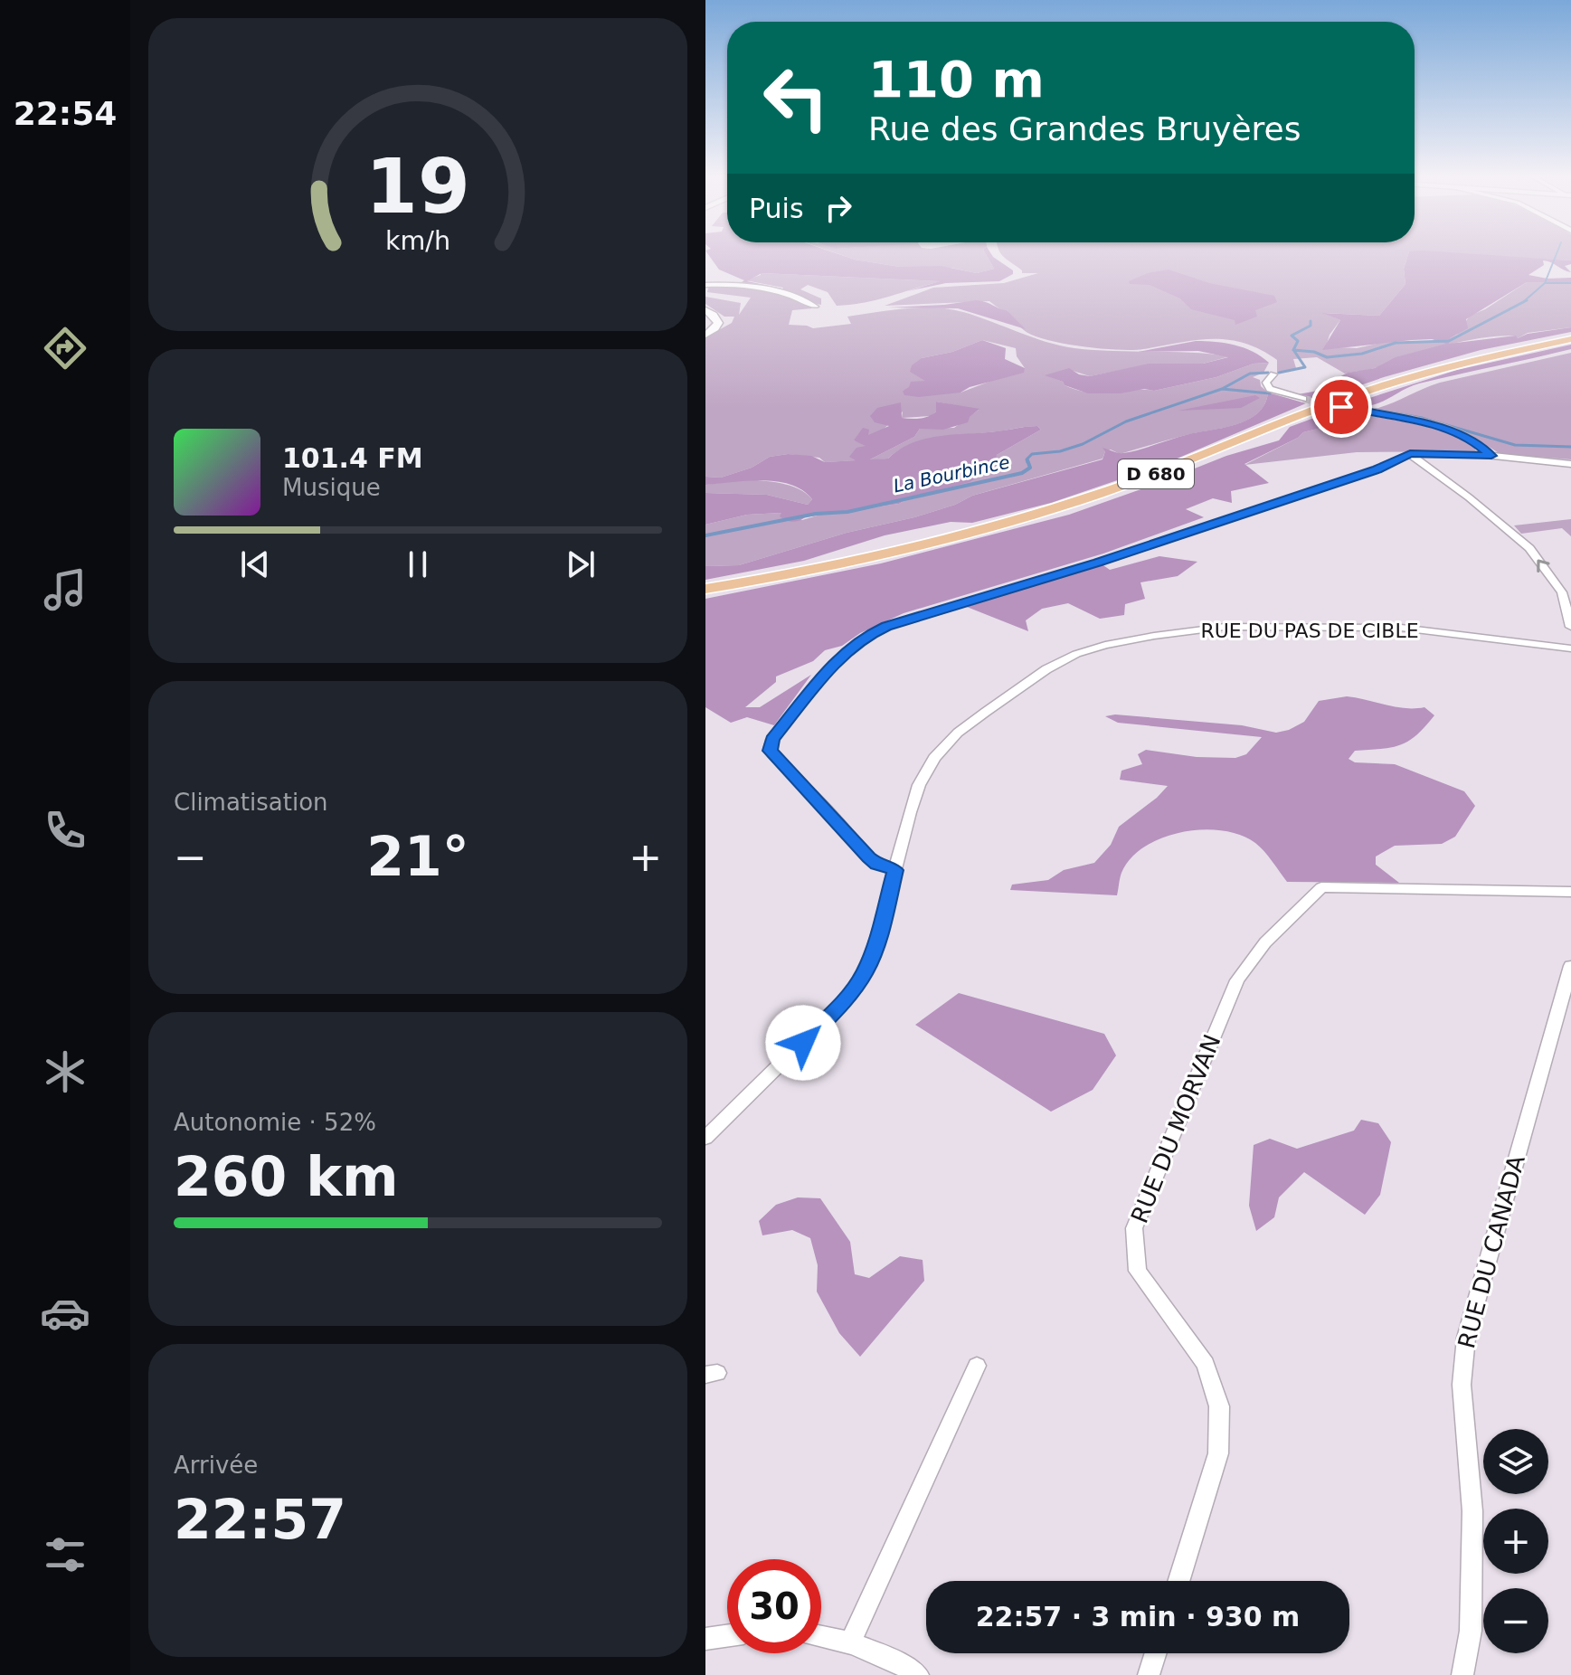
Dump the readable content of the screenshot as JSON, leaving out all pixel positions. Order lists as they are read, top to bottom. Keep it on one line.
{"streets":{"main road":["D 680"],"street":["RUE DU PAS DE CIBLE","RUE DU MORVAN","RUE DU CANADA"]},"water":["La Bourbince"],"page":{"tabs":"22:54","turn":["110 m","Rue des Grandes Bruyères"],"then":"Puis","song":["101.4 FM","Musique"],"tile":["Climatisation",["Autonomie · 52%","260 km"],["Arrivée","22:57"]],"heat":["−","21°","+"],"map_buttons":["+","−"],"limit":"30","trip":"22:57 · 3 min · 930 m","gauge":["19","km/h"]}}
